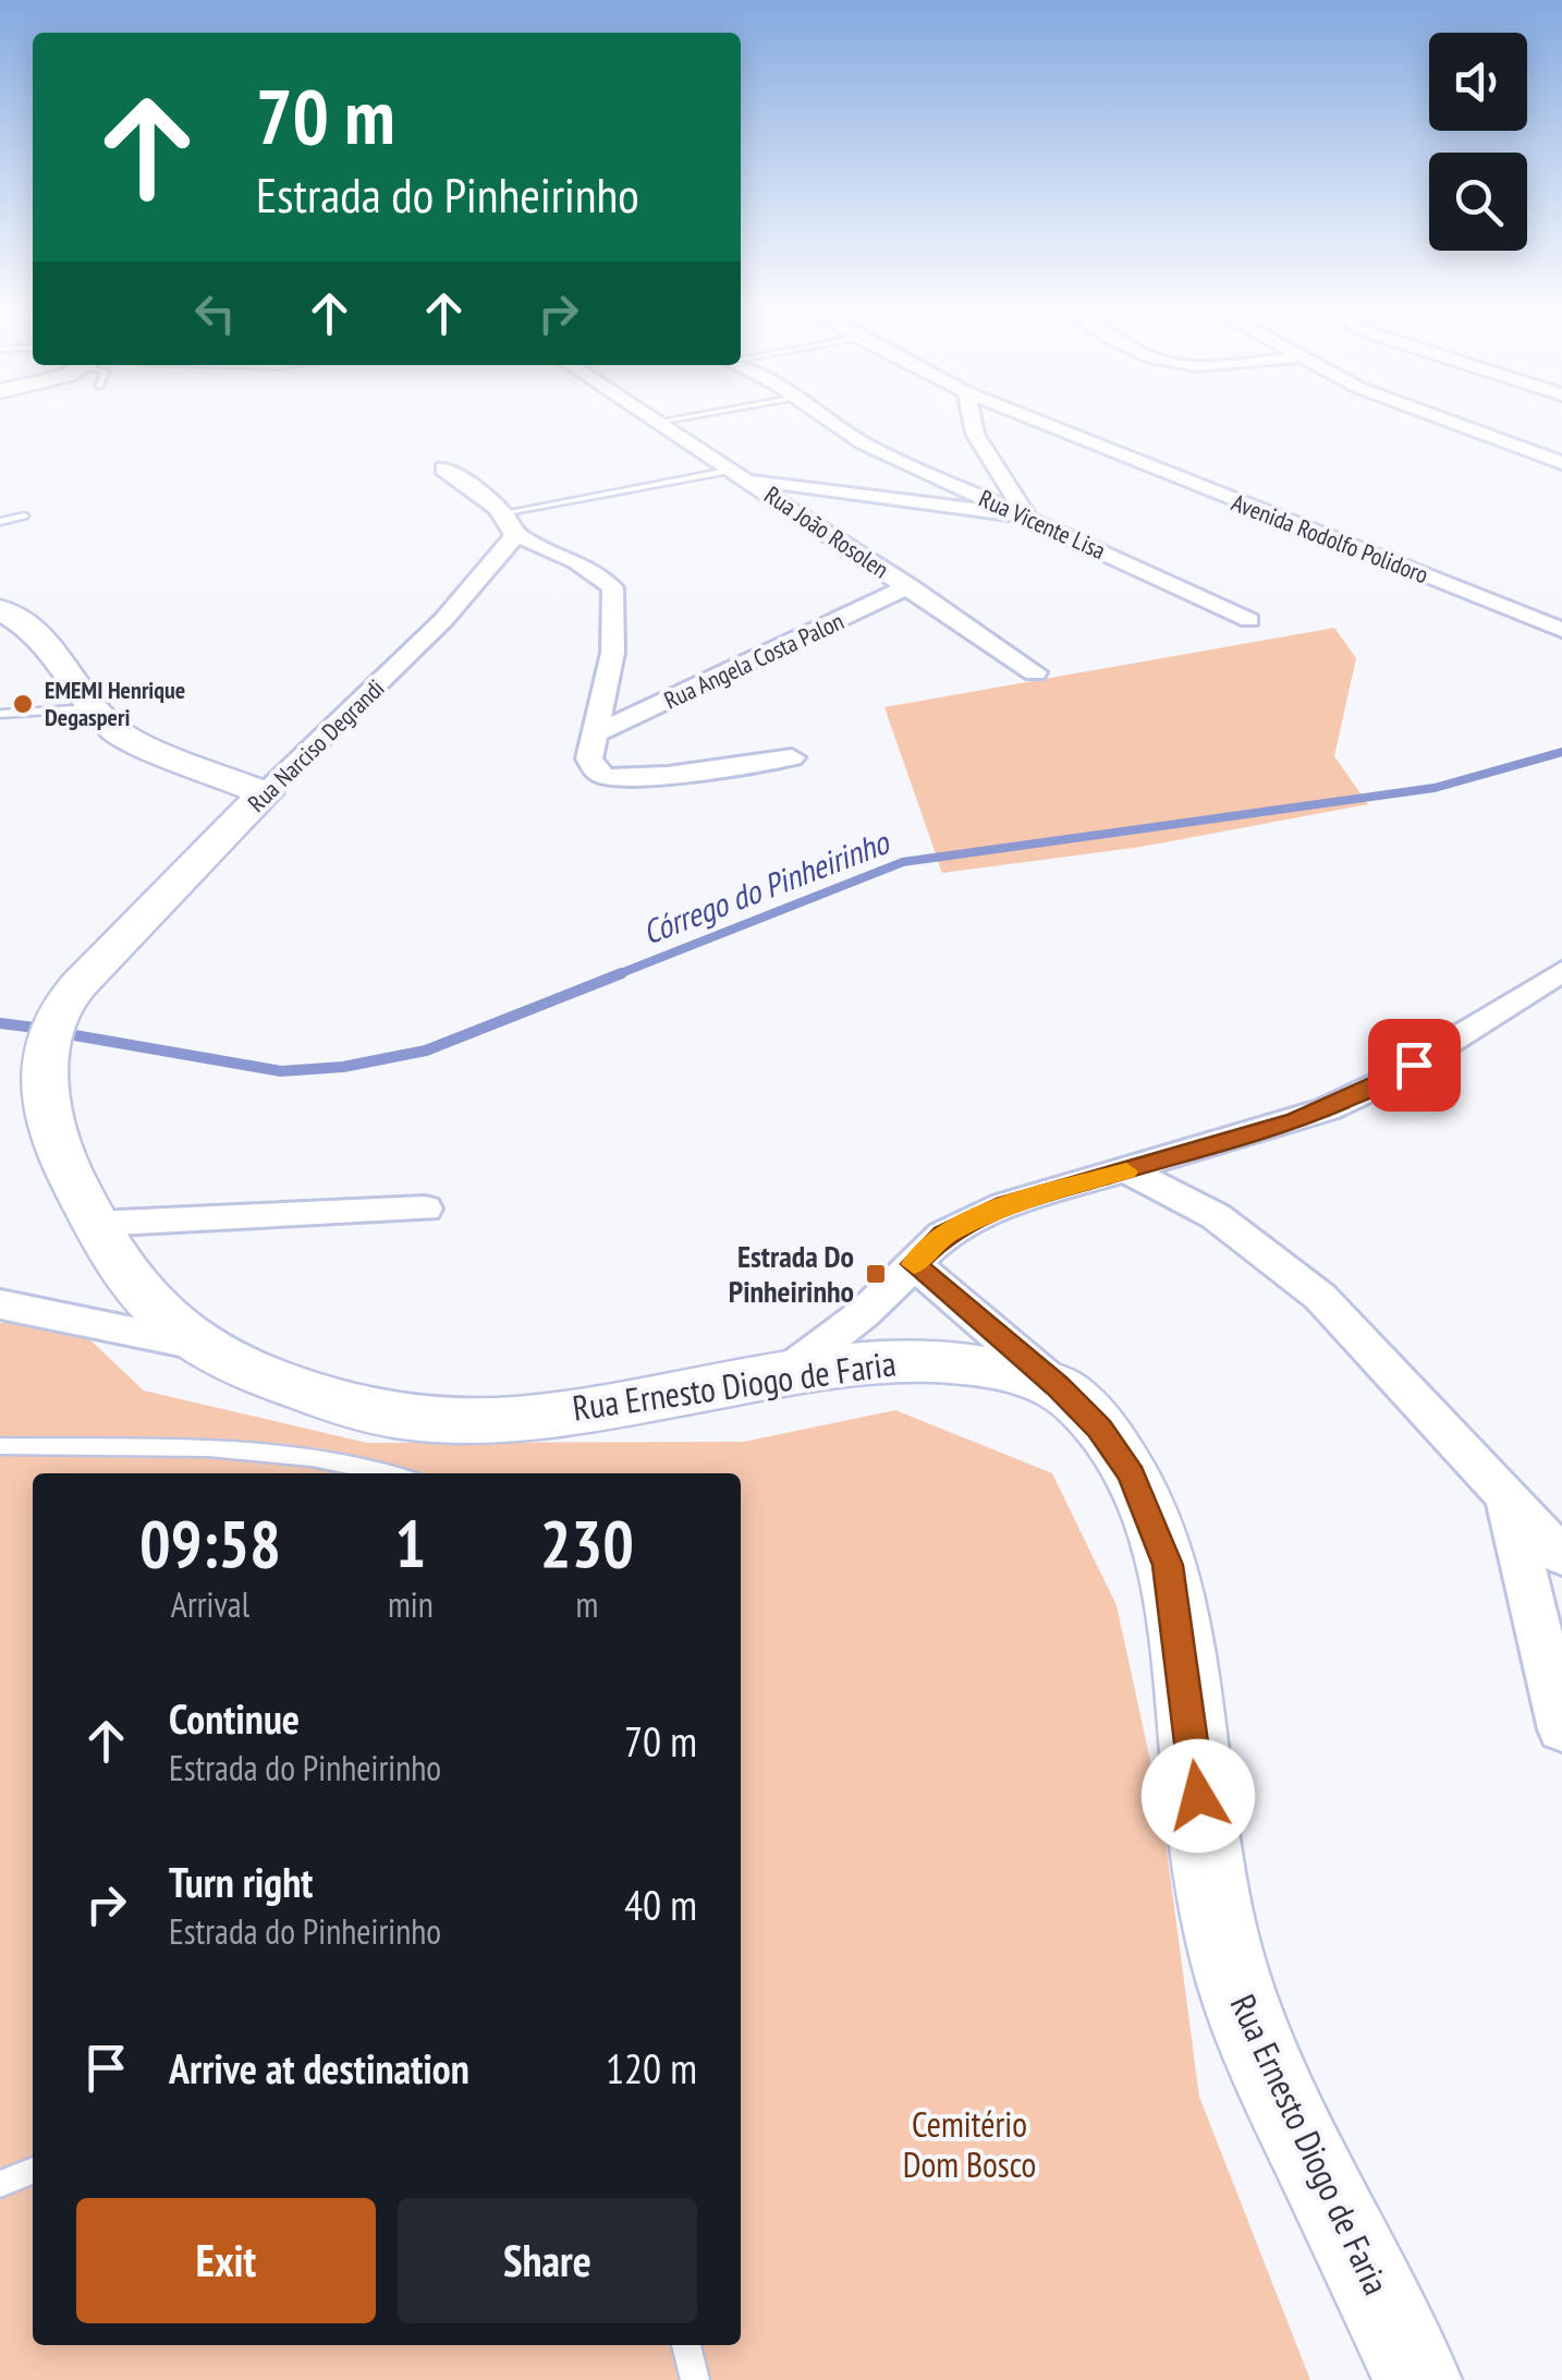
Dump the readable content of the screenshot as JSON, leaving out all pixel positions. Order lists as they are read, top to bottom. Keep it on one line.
{"streets":{"main road":["Rua Narciso Degrandi","Rua Ernesto Diogo de Faria"],"street":["Rua Vicente Lisa","Rua João Rosolen","Avenida Rodolfo Polidoro","Rua Angela Costa Palon"]},"crossings":[["Rua João Rosolen","Rua Angela Costa Palon"],["Rua Narciso Degrandi","Rua Ernesto Diogo de Faria"]],"water":["Córrego do Pinheirinho"],"parks":["Cemitério Dom Bosco"],"places":{"other":["EMEMI Henrique Degasperi"],"transit":["Estrada Do Pinheirinho"]},"page":{"turn":["70 m","Estrada do Pinheirinho"],"eta":["09:58","Arrival","1","min","230","m"],"list":[{"name":"Continue","note":"Estrada do Pinheirinho","value":"70 m"},{"name":"Turn right","note":"Estrada do Pinheirinho","value":"40 m"},{"name":"Arrive at destination","value":"120 m"}],"buttons":["Exit","Share"]}}
